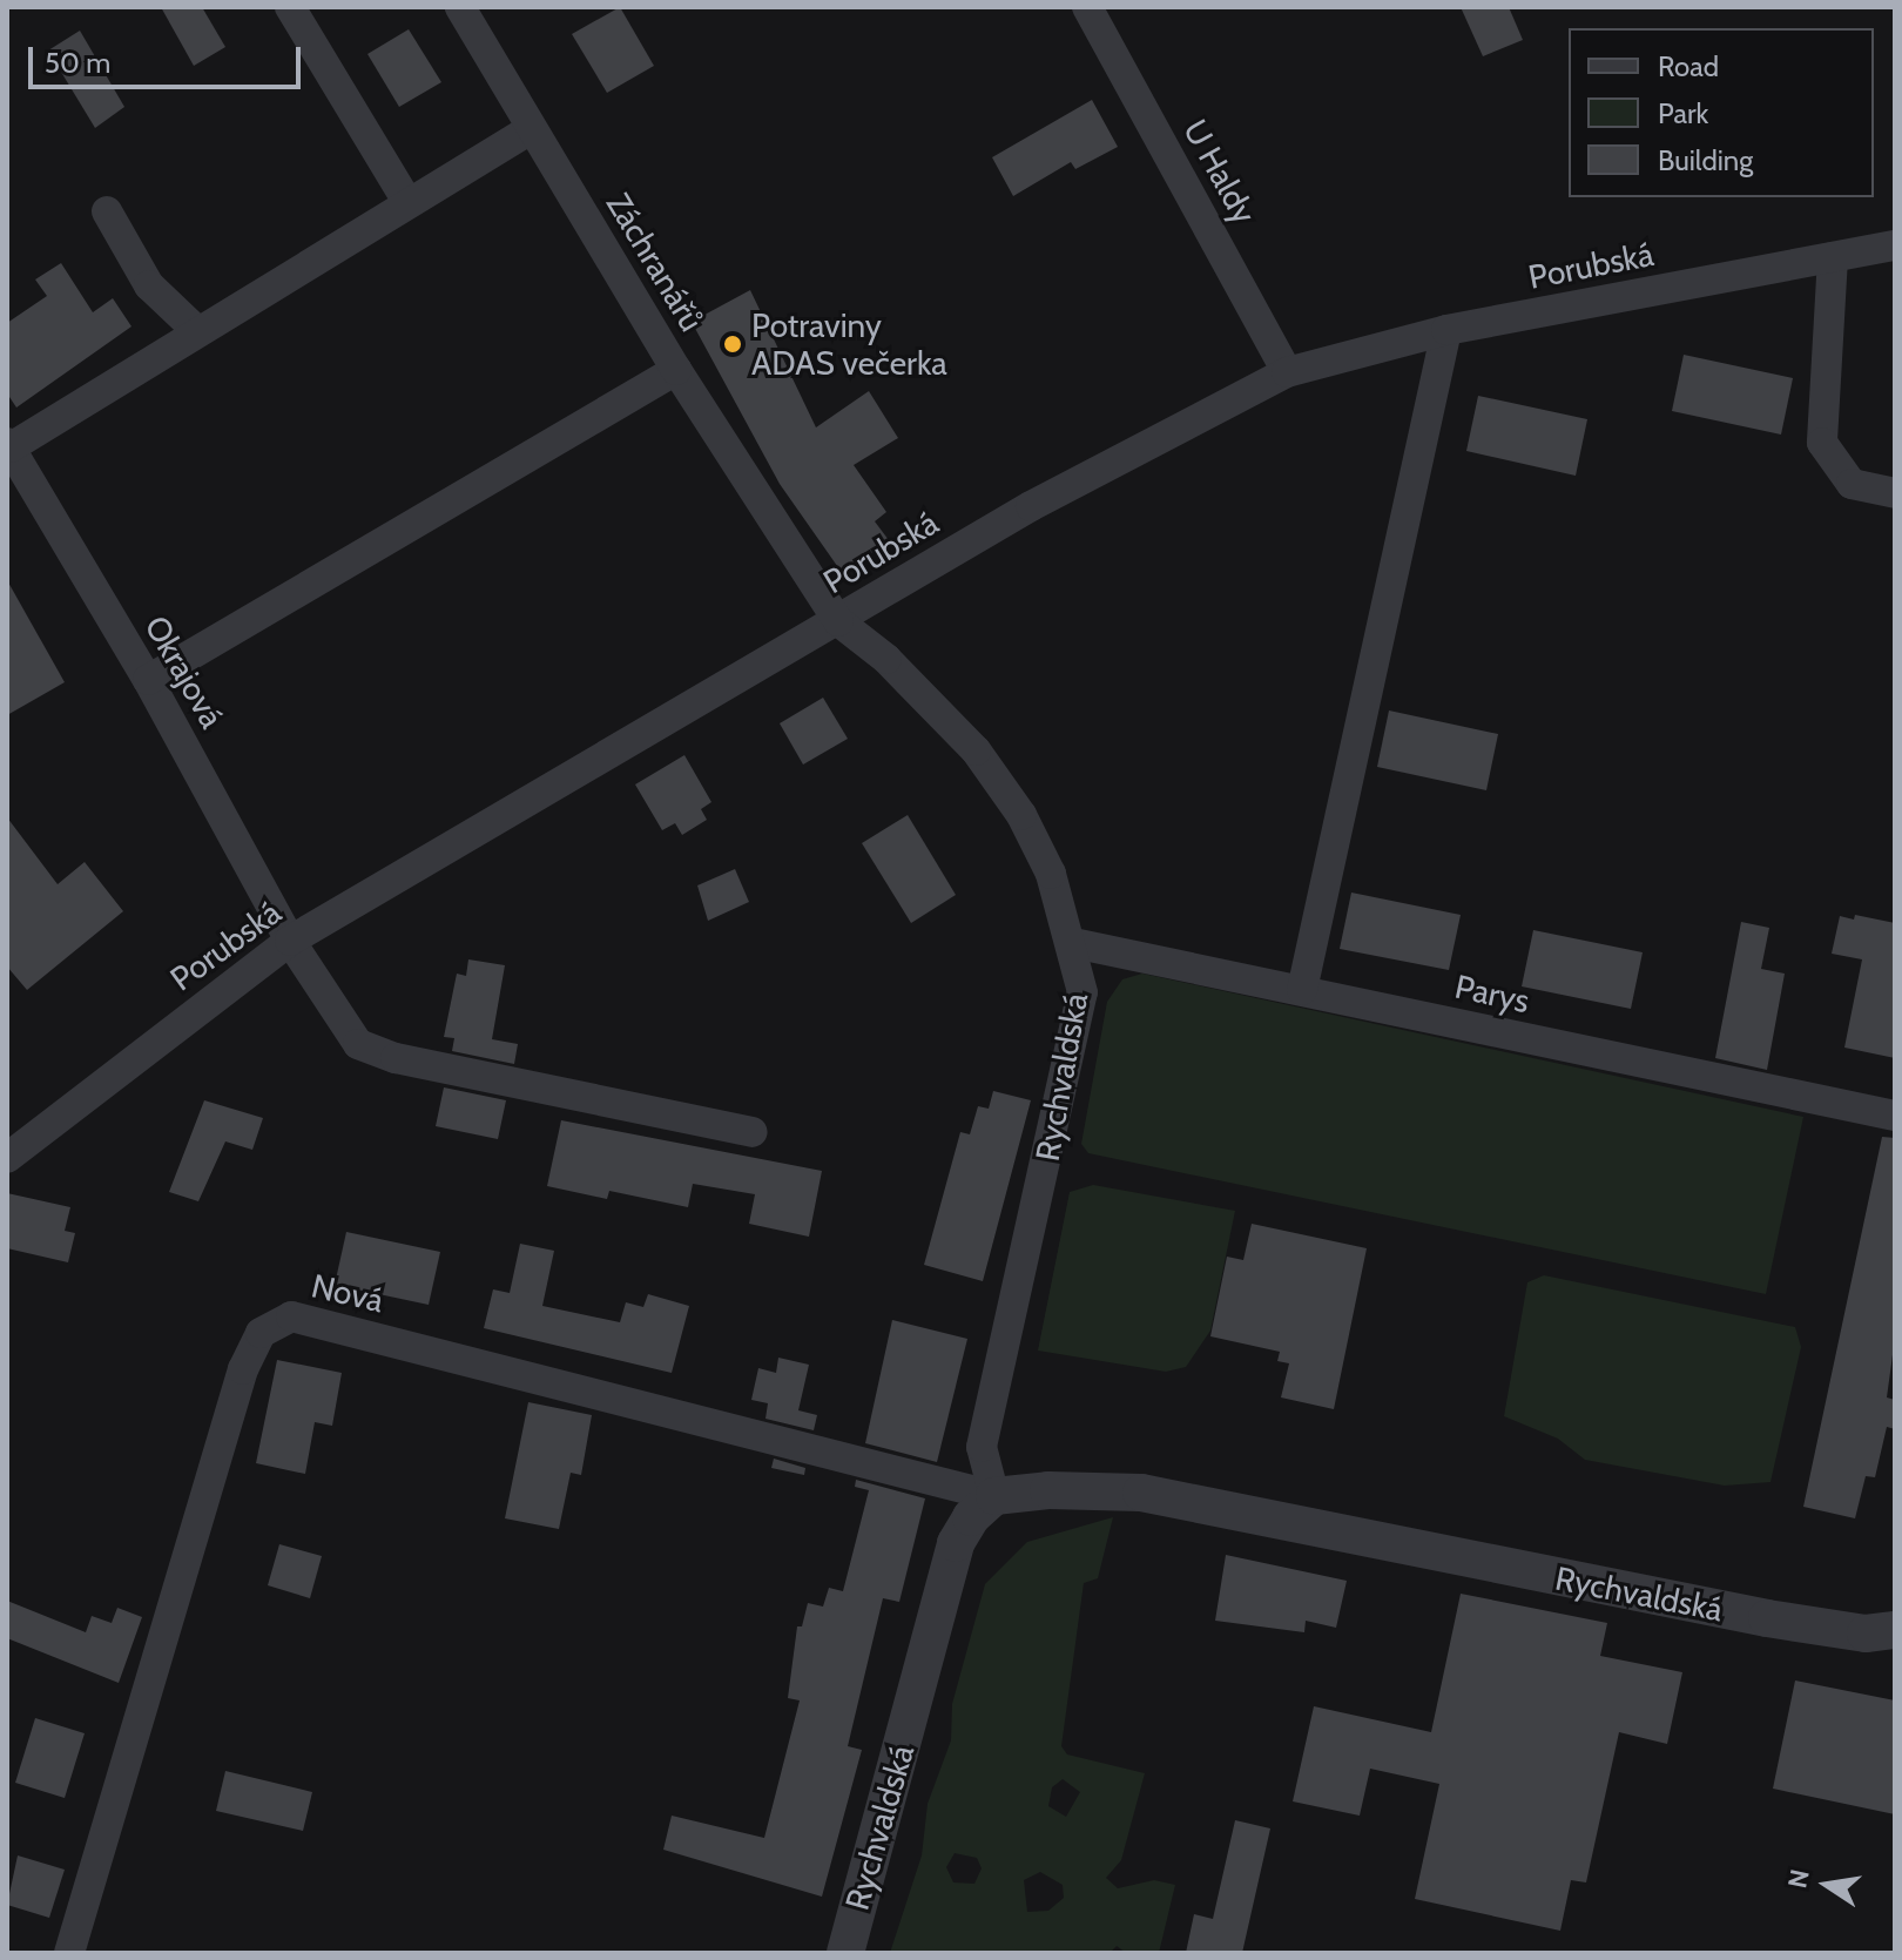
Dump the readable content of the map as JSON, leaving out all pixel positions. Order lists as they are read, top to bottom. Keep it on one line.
{"streets":{"street":["U Haldy","Záchranářů","Porubská","Okrajová","Parys","Rychvaldská","Nová"]},"crossings":[["U Haldy","Porubská"],["Záchranářů","Porubská"],["Záchranářů","Rychvaldská"],["Porubská","Okrajová"],["Porubská","Rychvaldská"],["Parys","Rychvaldská"],["Rychvaldská","Nová"]],"places":["Potraviny ADAS večerka"],"legend":["Road","Park","Building"],"scale_bar":"50 m","north":"left"}
